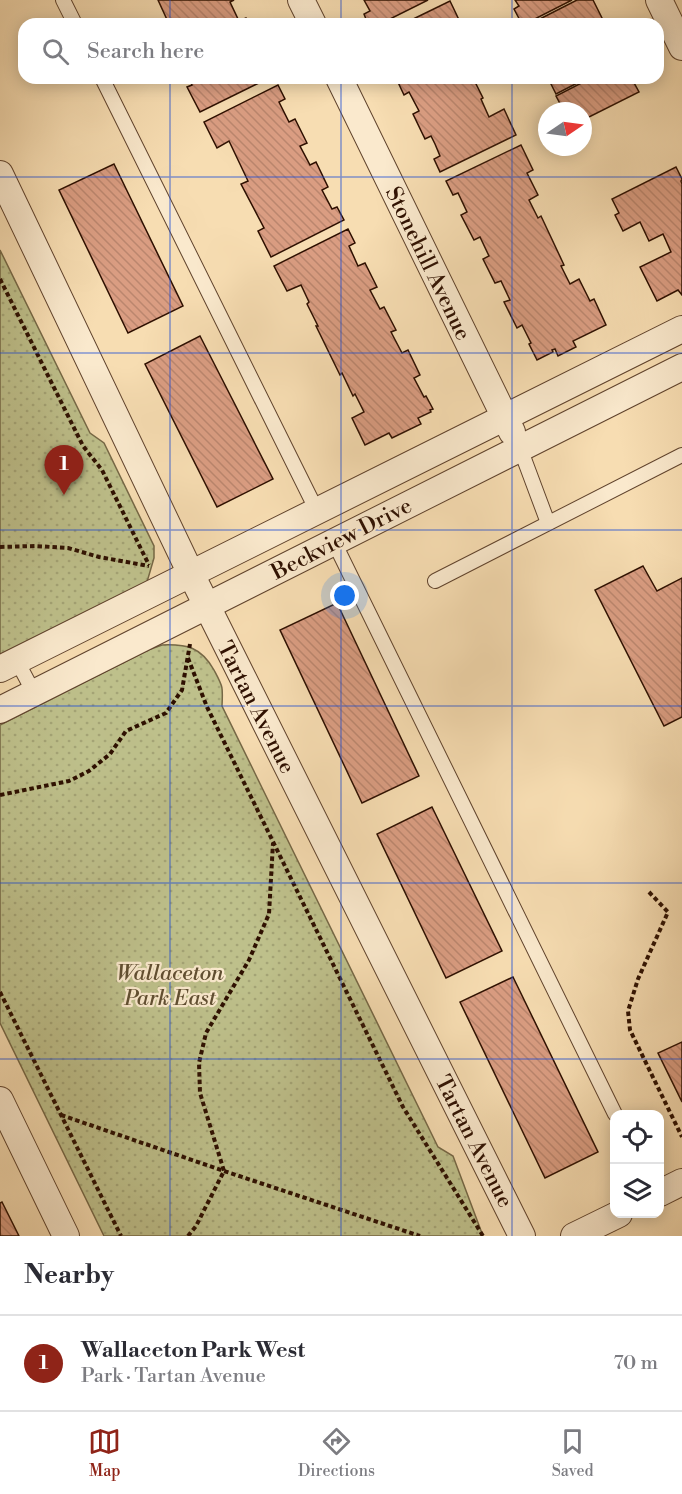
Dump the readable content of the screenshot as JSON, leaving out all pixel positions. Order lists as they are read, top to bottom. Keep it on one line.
{"streets":{"street":["Stonehill Avenue","Beckview Drive","Tartan Avenue"]},"crossings":[["Stonehill Avenue","Beckview Drive"],["Beckview Drive","Tartan Avenue"]],"parks":["Wallaceton Park East"],"north":"right","page":{"search":"Search here","pins":"1","heading":"Nearby","list":[{"mark":"1","name":"Wallaceton Park West","note":"Park · Tartan Avenue","value":"70 m"}],"nav":["Map","Directions","Saved"]}}
